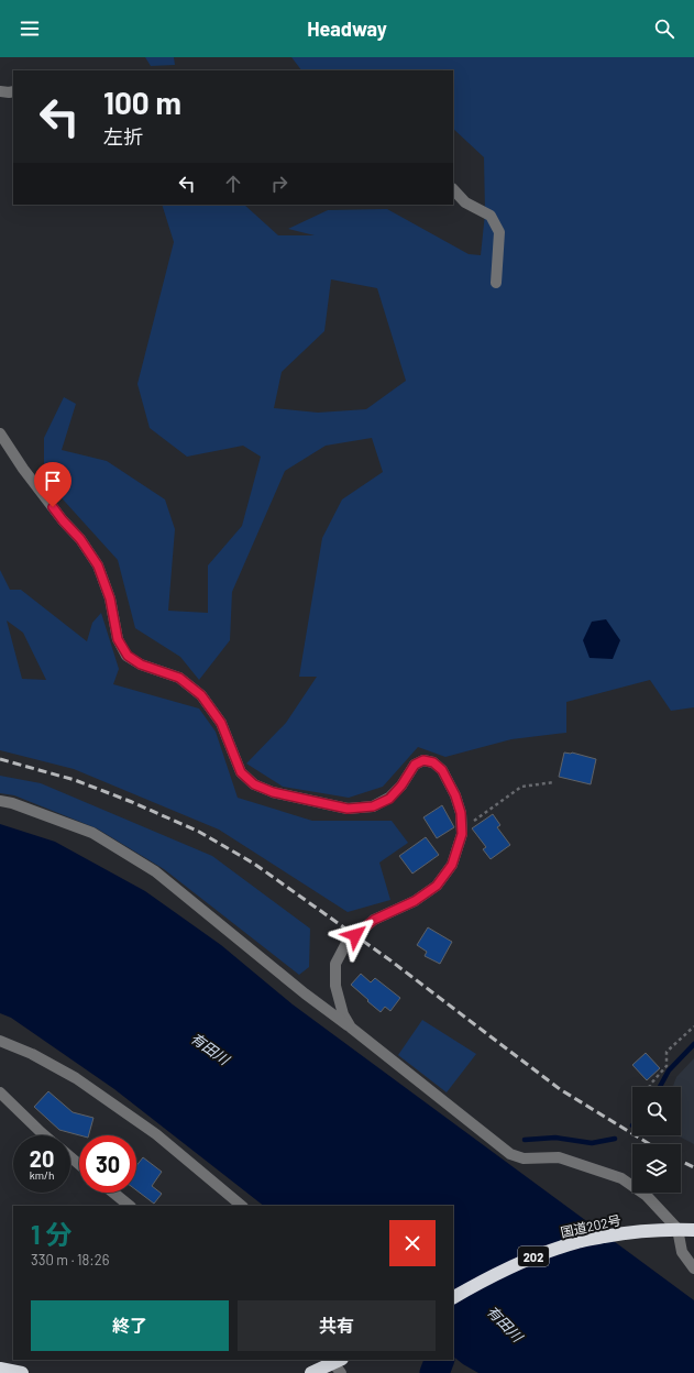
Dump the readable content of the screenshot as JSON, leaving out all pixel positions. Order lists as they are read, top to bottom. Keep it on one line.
{"streets":{"highway":["国道202号","202"]},"water":["有田川"],"page":{"header":"Headway","turn":["100 m","左折"],"speed":"20 km/h","limit":"30","heading":["1 分","330 m · 18:26"],"buttons":["終了","共有"]}}
